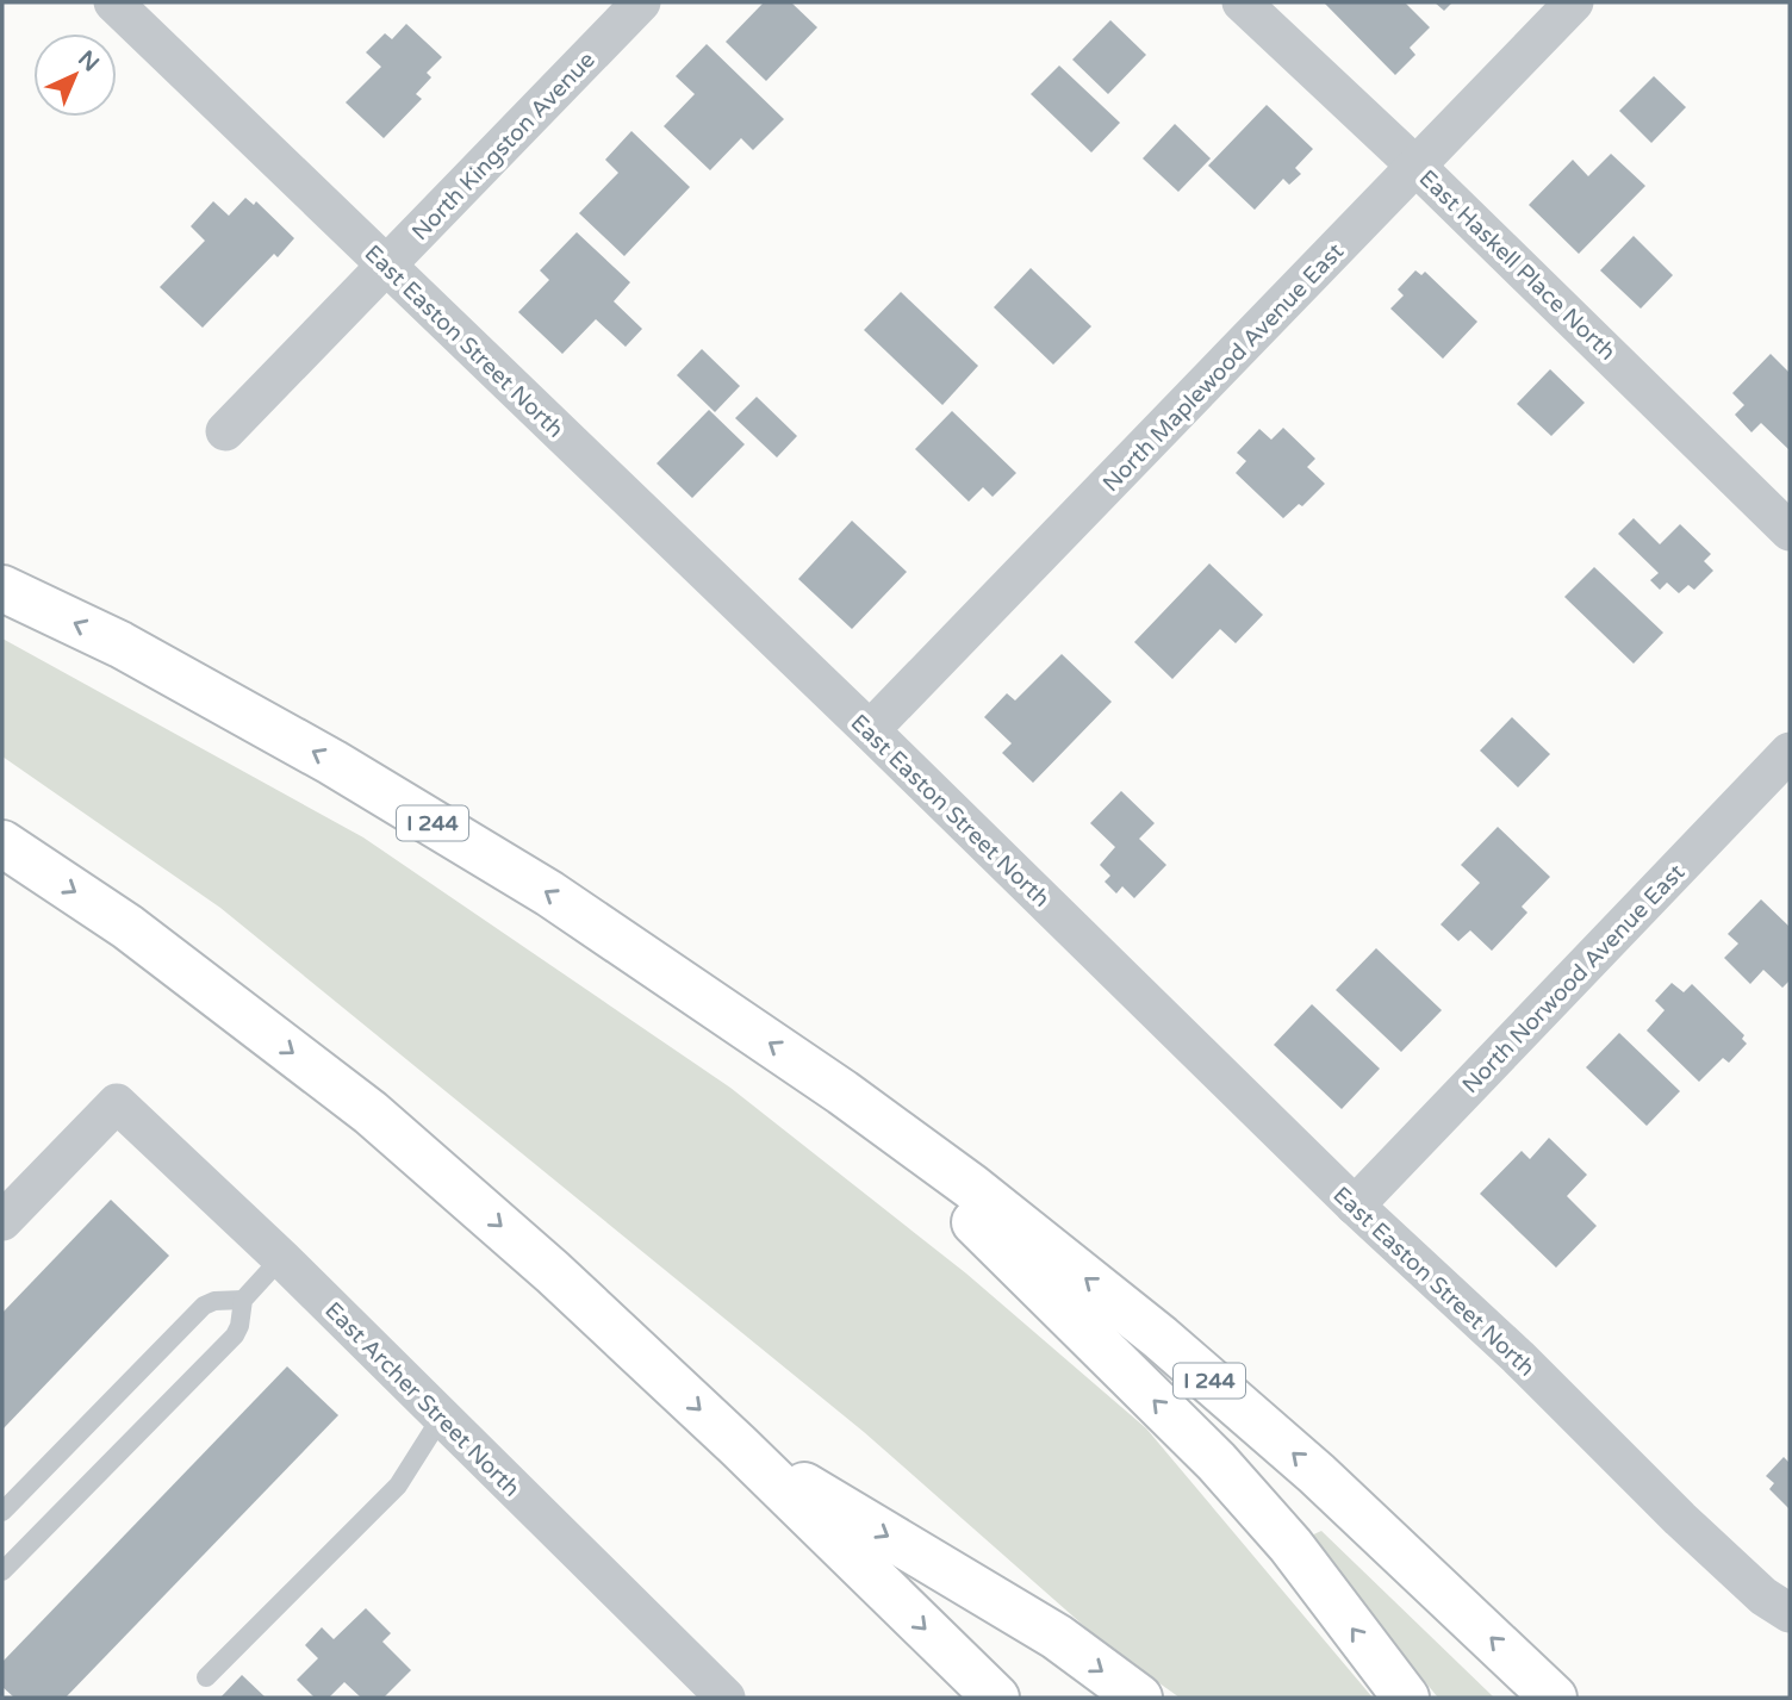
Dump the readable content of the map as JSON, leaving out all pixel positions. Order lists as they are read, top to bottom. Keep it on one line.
{"streets":{"highway":["I 244"],"street":["North Kingston Avenue","East Haskell Place North","East Easton Street North","North Maplewood Avenue East","North Norwood Avenue East","East Archer Street North"]},"crossings":[["North Kingston Avenue","East Easton Street North"],["East Haskell Place North","North Maplewood Avenue East"],["East Easton Street North","North Maplewood Avenue East"],["East Easton Street North","North Norwood Avenue East"]],"north":"top right"}
